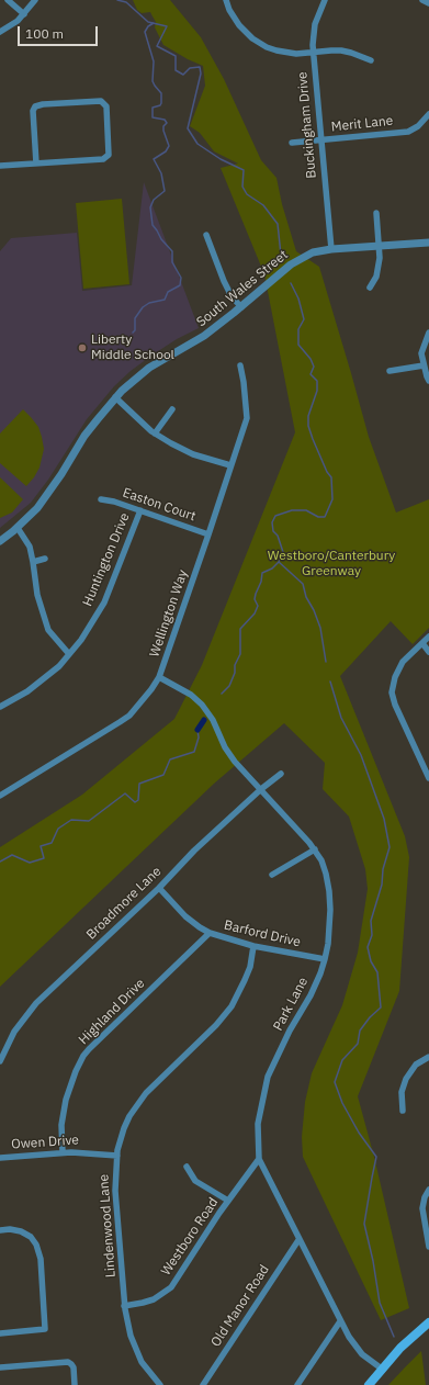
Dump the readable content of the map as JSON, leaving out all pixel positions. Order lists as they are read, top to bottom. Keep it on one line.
{"streets":{"street":["Merit Lane","Buckingham Drive","South Wales Street","Easton Court","Huntington Drive","Wellington Way","Broadmore Lane","Barford Drive","Park Lane","Highland Drive","Owen Drive","Lindenwood Lane","Westboro Road","Old Manor Road"]},"crossings":[["Merit Lane","Buckingham Drive"],["Buckingham Drive","South Wales Street"],["Easton Court","Huntington Drive"],["Easton Court","Wellington Way"],["Wellington Way","Park Lane"],["Broadmore Lane","Barford Drive"],["Broadmore Lane","Park Lane"],["Barford Drive","Park Lane"],["Barford Drive","Highland Drive"],["Barford Drive","Lindenwood Lane"],["Park Lane","Westboro Road"],["Park Lane","Old Manor Road"],["Highland Drive","Owen Drive"],["Owen Drive","Lindenwood Lane"],["Lindenwood Lane","Westboro Road"]],"parks":["Westboro/Canterbury Greenway"],"places":["Liberty Middle School"],"scale_bar":"100 m"}
